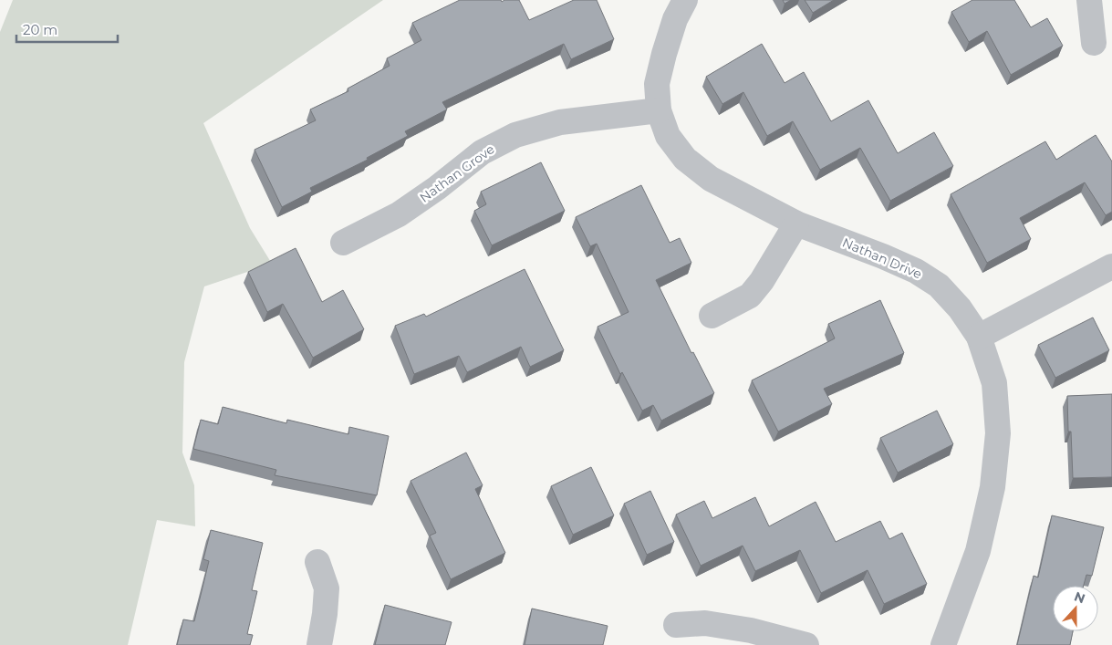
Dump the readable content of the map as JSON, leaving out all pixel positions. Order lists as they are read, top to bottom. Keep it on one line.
{"streets":{"street":["Nathan Grove","Nathan Drive"]},"crossings":[["Nathan Grove","Nathan Drive"]],"scale_bar":"20 m","north":"top"}
